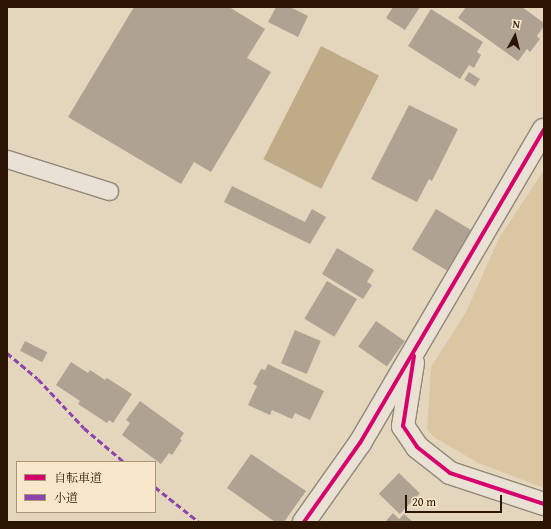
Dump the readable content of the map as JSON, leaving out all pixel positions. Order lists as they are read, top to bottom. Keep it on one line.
{"legend":["自転車道","小道"],"scale_bar":"20 m","north":"top"}
